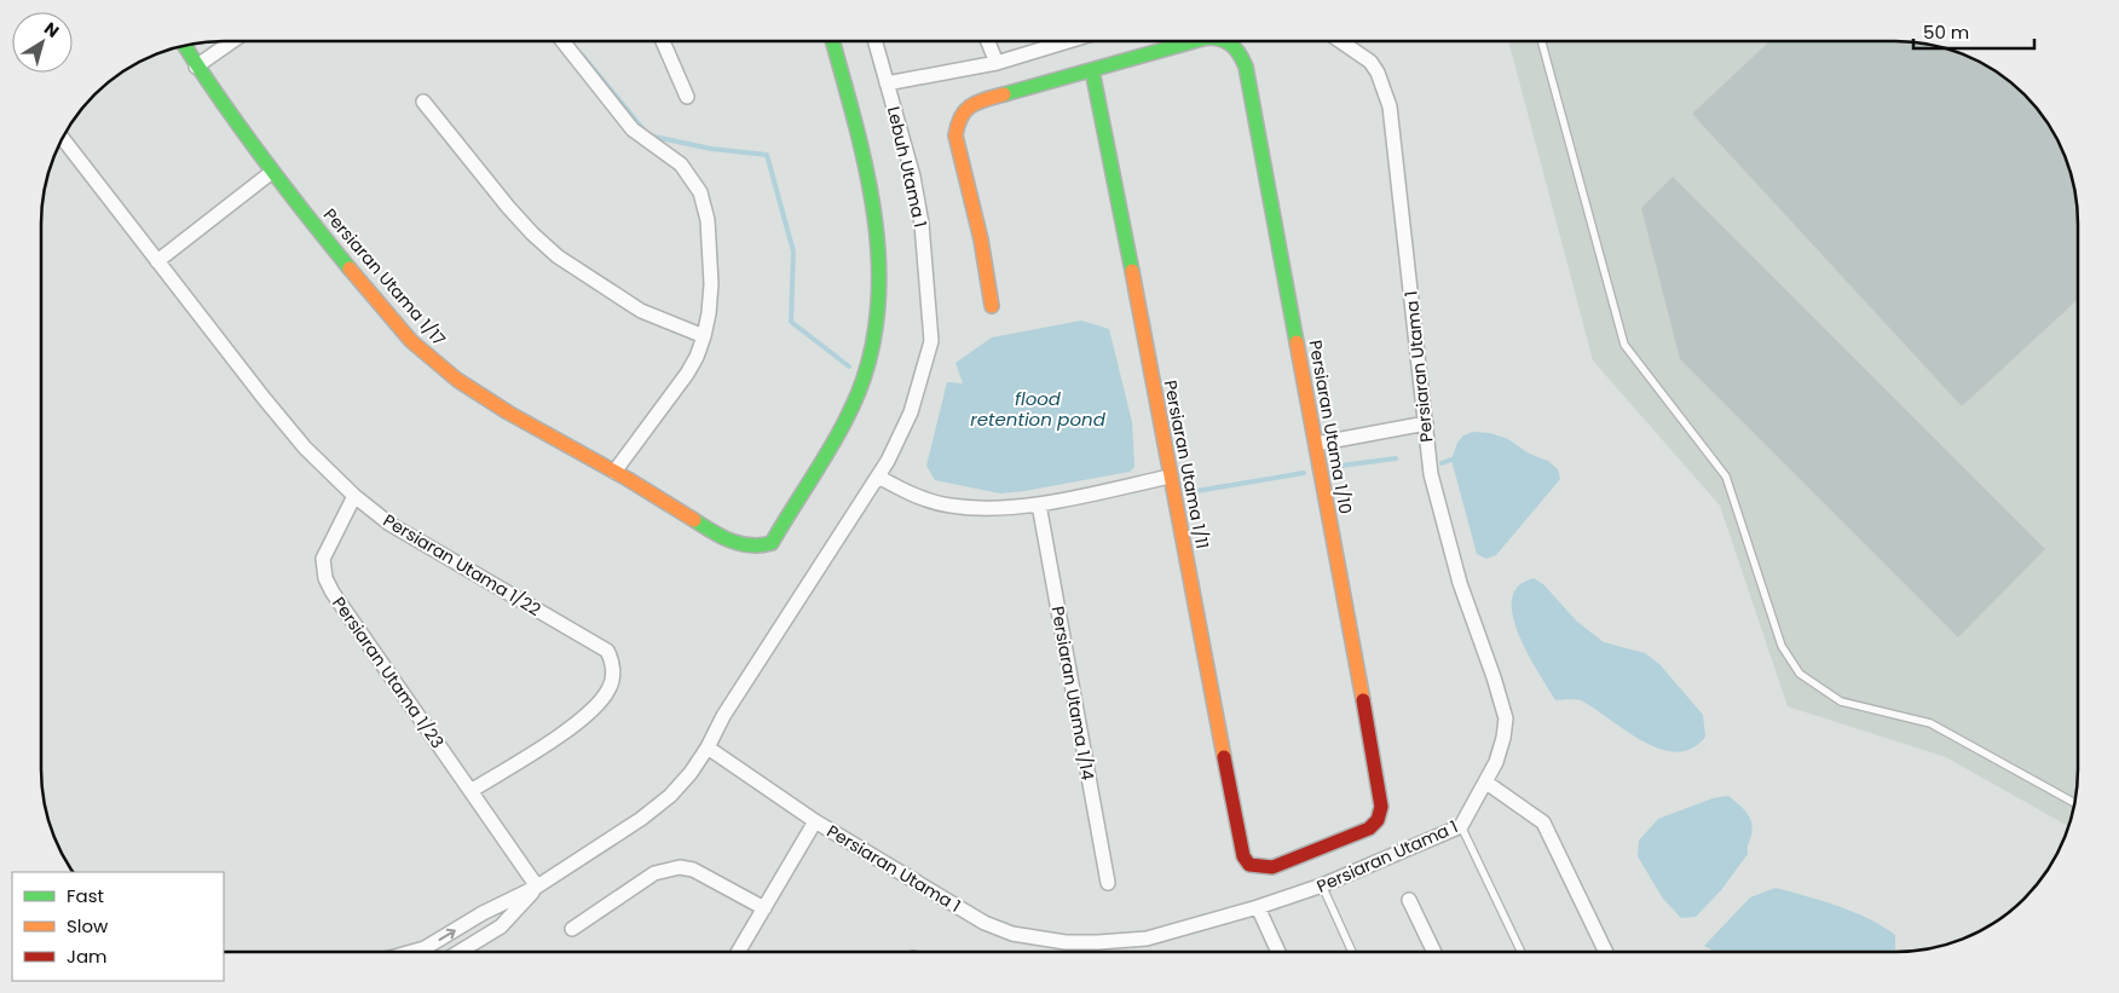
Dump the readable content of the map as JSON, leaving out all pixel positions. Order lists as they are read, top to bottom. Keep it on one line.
{"streets":{"street":["Lebuh Utama 1","Persiaran Utama 1/17","Persiaran Utama 1","Persiaran Utama 1/10","Persiaran Utama 1/11","Persiaran Utama 1/22","Persiaran Utama 1/23","Persiaran Utama 1/14"]},"crossings":[["Persiaran Utama 1/10","Persiaran Utama 1/11"],["Persiaran Utama 1/22","Persiaran Utama 1/23"]],"water":["flood retention pond"],"legend":["Fast","Slow","Jam"],"scale_bar":"50 m","north":"top right"}
